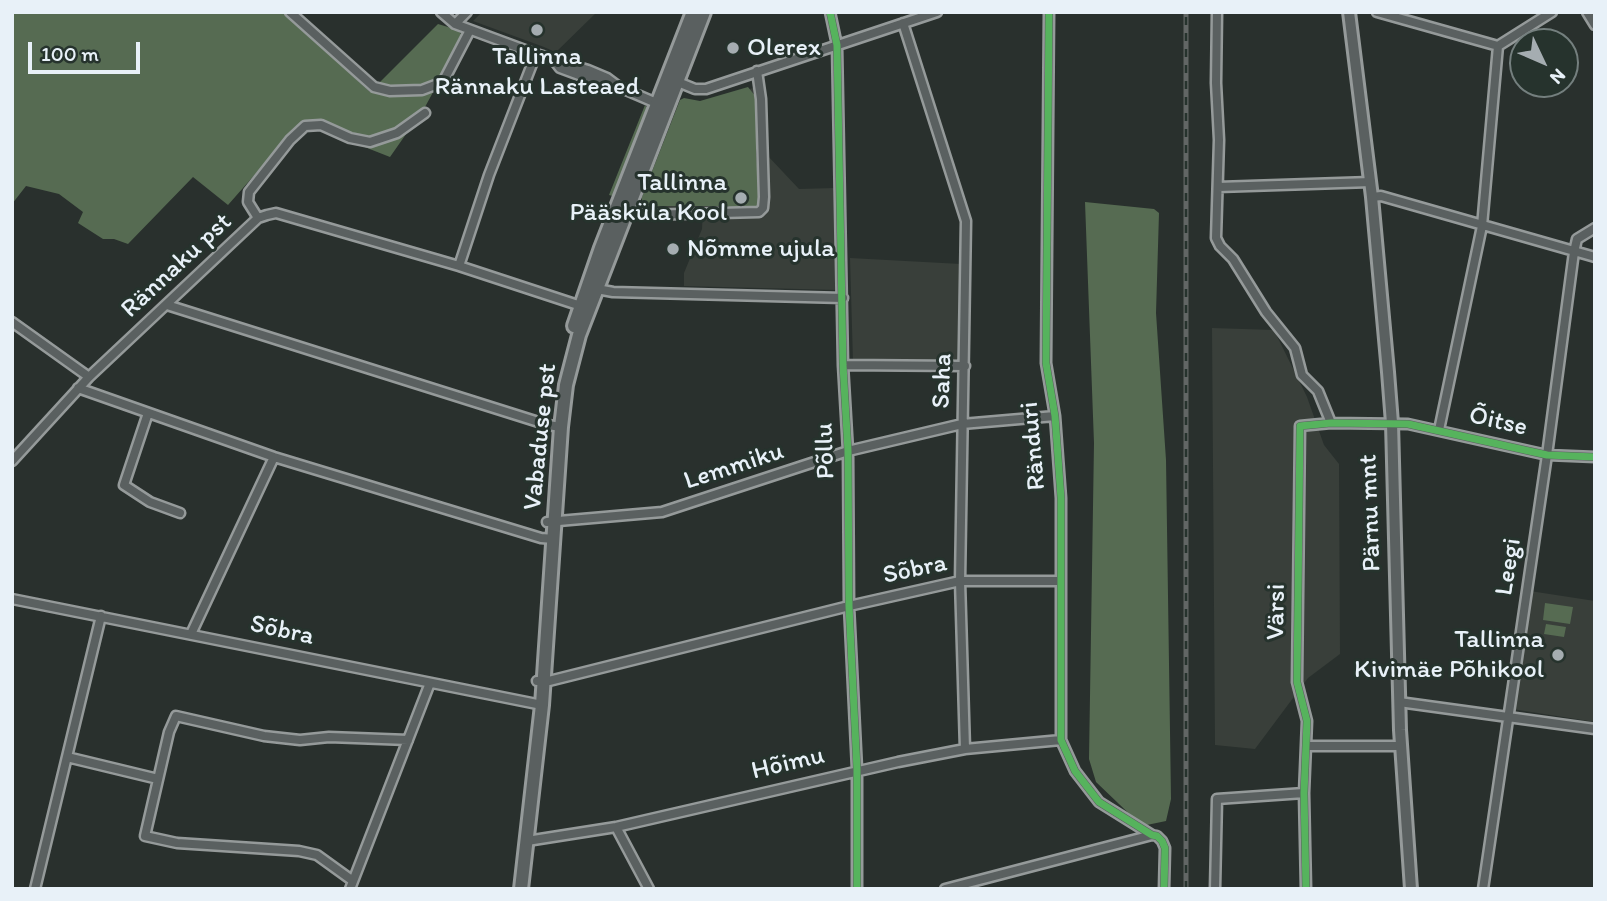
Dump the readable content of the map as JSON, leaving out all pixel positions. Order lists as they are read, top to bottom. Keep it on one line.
{"streets":{"highway":["Vabaduse pst"],"main road":["Pärnu mnt"],"street":["Rännaku pst","Saha","Õitse","Ränduri","Põllu","Lemmiku","Leegi","Sõbra","Värsi","Hõimu"]},"crossings":[["Saha","Lemmiku"],["Saha","Sõbra"],["Saha","Hõimu"],["Õitse","Pärnu mnt"],["Õitse","Leegi"],["Õitse","Värsi"],["Vabaduse pst","Lemmiku"],["Vabaduse pst","Sõbra"],["Vabaduse pst","Hõimu"],["Ränduri","Lemmiku"],["Ränduri","Sõbra"],["Ränduri","Hõimu"],["Põllu","Lemmiku"],["Põllu","Sõbra"],["Põllu","Hõimu"],["Pärnu mnt","Värsi"]],"places":["Tallinna Rännaku Lasteaed","Olerex","Tallinna Pääsküla Kool","Nõmme ujula","Tallinna Kivimäe Põhikool"],"scale_bar":"100 m","north":"bottom right"}
